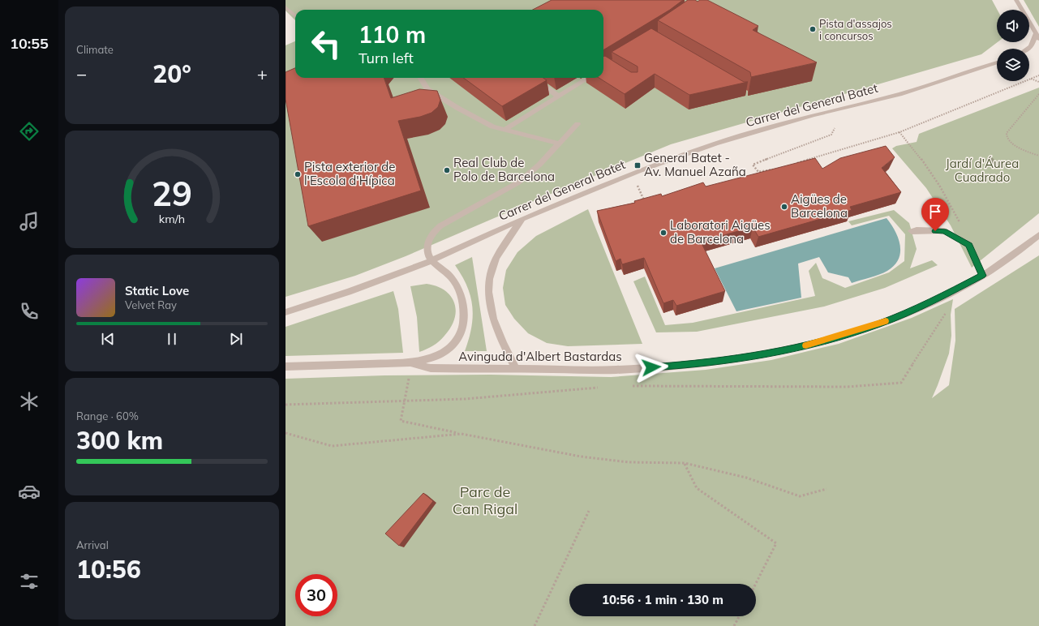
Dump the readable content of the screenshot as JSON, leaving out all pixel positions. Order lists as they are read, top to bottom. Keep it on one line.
{"streets":{"street":["Carrer del General Batet","Avinguda d'Albert Bastardas"]},"parks":["Jardí d'Áurea Cuadrado","Parc de Can Rigal"],"places":{"other":["Pista d'assajos i concursos","Real Club de Polo de Barcelona","Pista exterior de l'Escola d'Hípica","Aigües de Barcelona","Laboratori Aigües de Barcelona"],"transit":["General Batet - Av. Manuel Azaña"]},"page":{"tabs":"10:55","tile":["Climate",["Range · 60%","300 km"],["Arrival","10:56"]],"turn":["110 m","Turn left"],"heat":["−","20°","+"],"song":["Static Love","Velvet Ray"],"limit":"30","trip":"10:56 · 1 min · 130 m","gauge":["29","km/h"]}}
